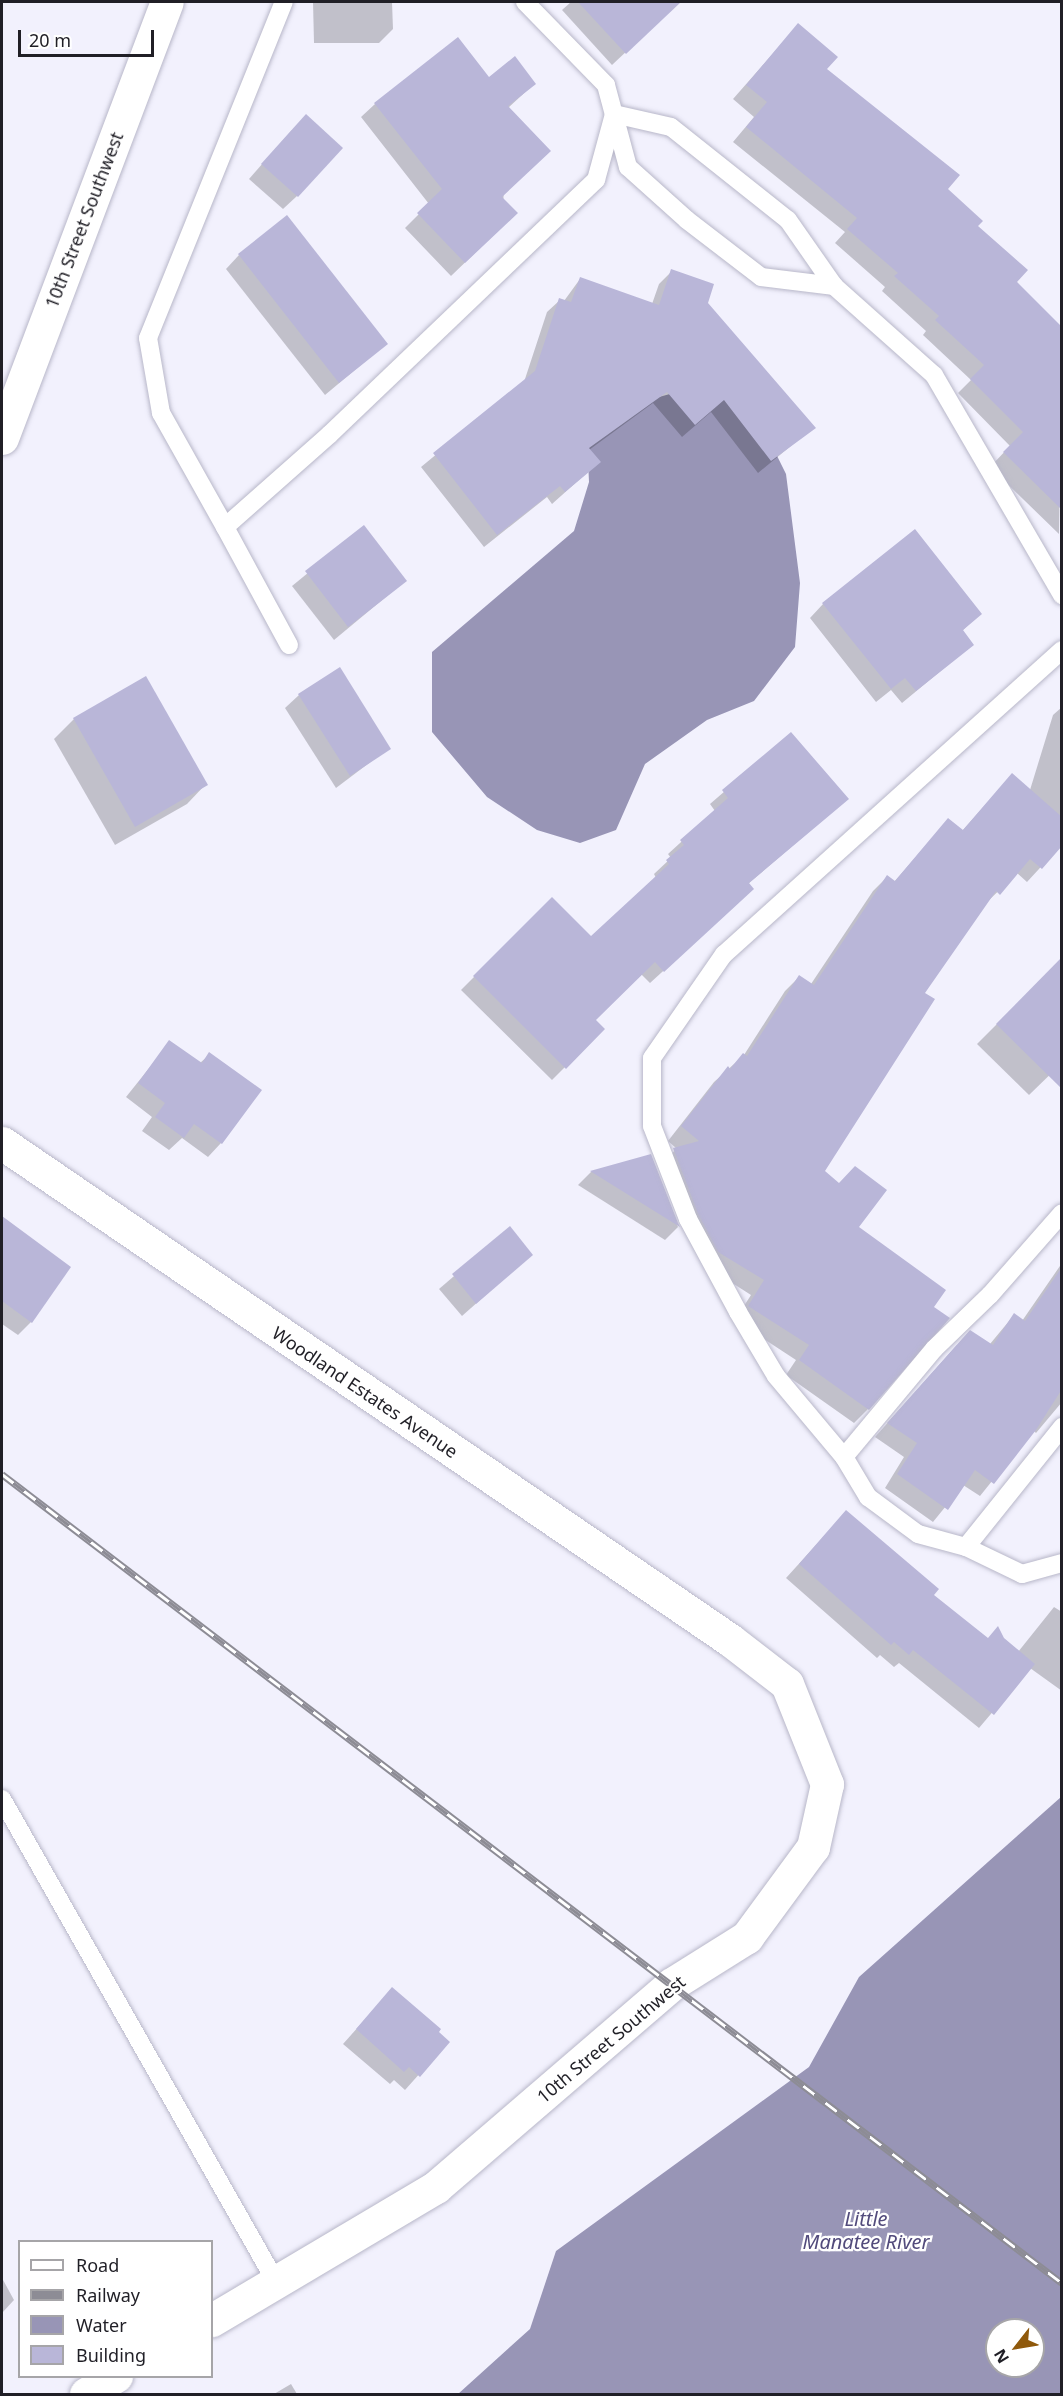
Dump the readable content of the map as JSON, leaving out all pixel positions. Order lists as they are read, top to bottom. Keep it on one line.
{"streets":{"street":["10th Street Southwest","Woodland Estates Avenue"]},"crossings":[["10th Street Southwest","Woodland Estates Avenue"]],"water":["Little Manatee River"],"legend":["Road","Railway","Water","Building"],"scale_bar":"20 m","north":"bottom left"}
